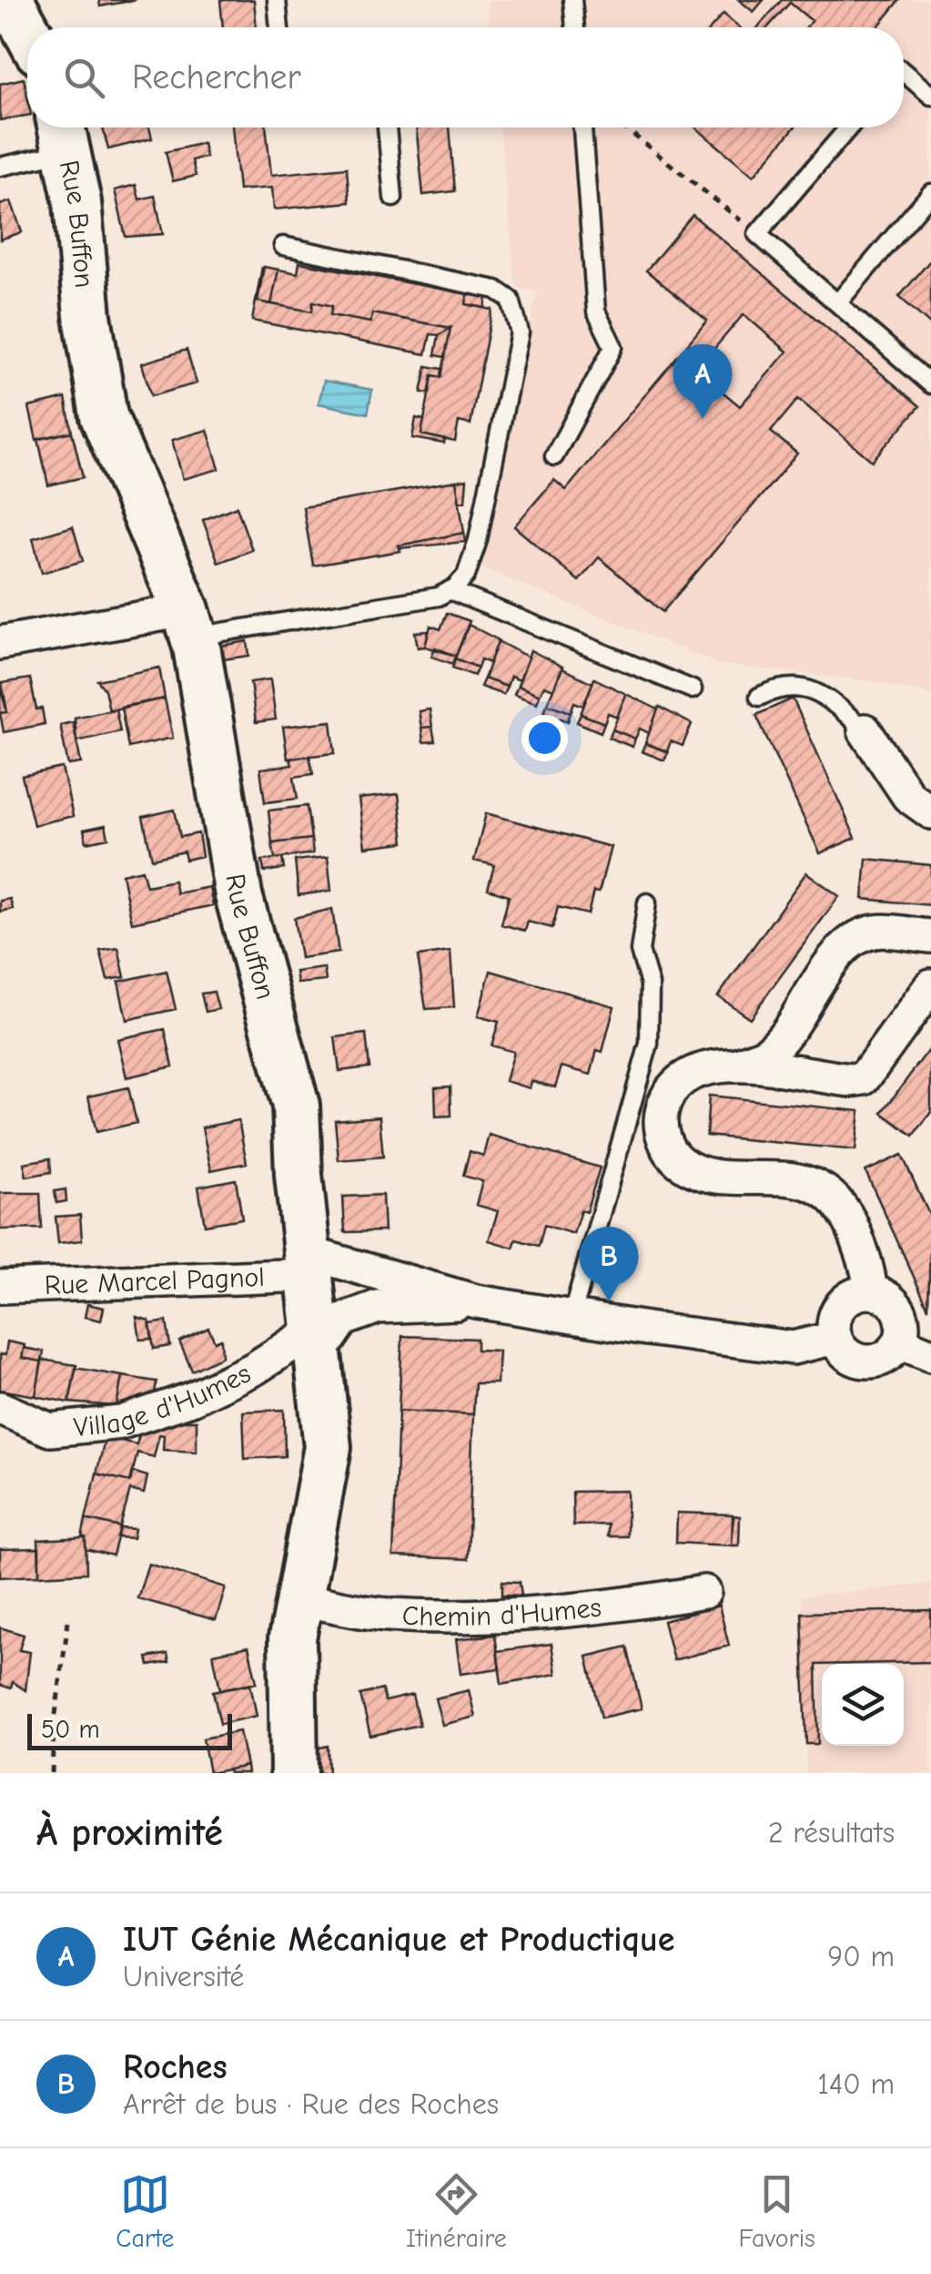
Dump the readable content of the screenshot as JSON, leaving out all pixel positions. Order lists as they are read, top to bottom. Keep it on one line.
{"streets":{"main road":["Rue Buffon"],"street":["Rue Marcel Pagnol","Village d'Humes","Chemin d'Humes"]},"crossings":[["Rue Buffon","Rue Marcel Pagnol"],["Rue Buffon","Village d'Humes"],["Rue Buffon","Chemin d'Humes"]],"scale_bar":"50 m","page":{"search":"Rechercher","pins":["A","B"],"scale":"50 m","heading":["À proximité","2 résultats"],"list":[{"mark":"A","name":"IUT Génie Mécanique et Productique","note":"Université","value":"90 m"},{"mark":"B","name":"Roches","note":"Arrêt de bus · Rue des Roches","value":"140 m"}],"nav":["Carte","Itinéraire","Favoris"]}}
